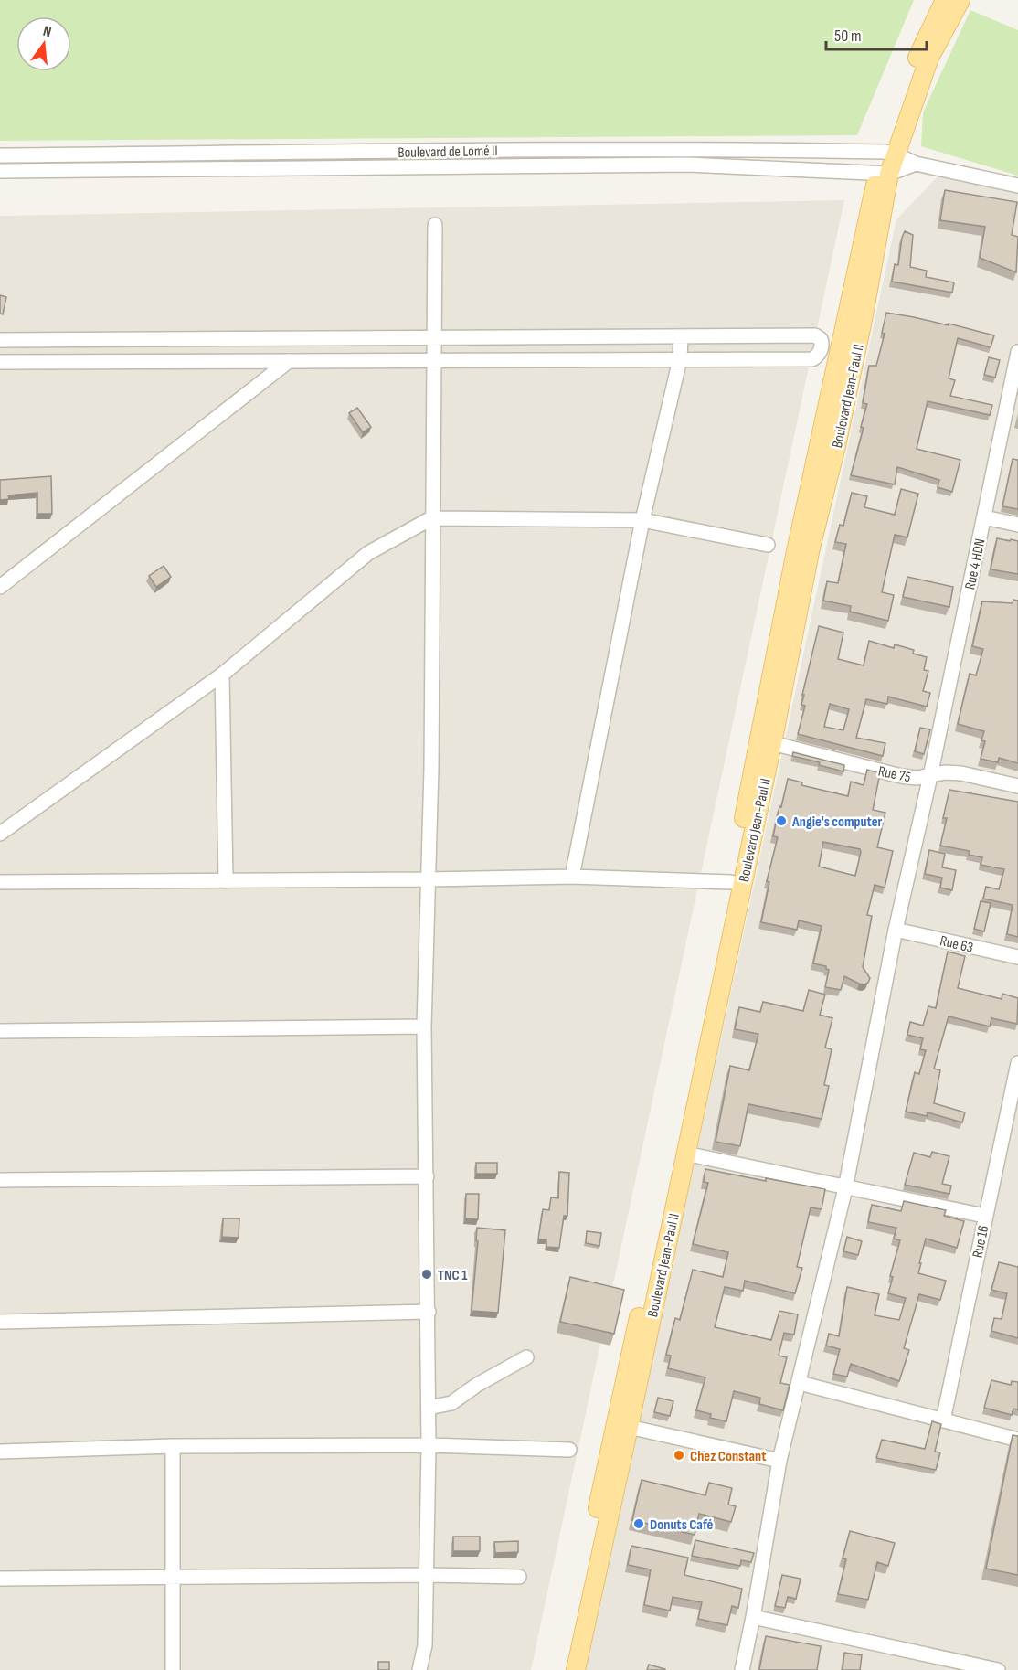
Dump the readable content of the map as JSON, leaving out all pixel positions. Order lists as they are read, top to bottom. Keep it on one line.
{"streets":{"main road":["Boulevard Jean-Paul II"],"street":["Boulevard de Lomé II","Rue 4 HDN","Rue 75","Rue 63","Rue 16"]},"crossings":[["Boulevard de Lomé II","Boulevard Jean-Paul II"],["Boulevard Jean-Paul II","Rue 75"],["Rue 4 HDN","Rue 75"],["Rue 4 HDN","Rue 63"]],"places":["Angie's computer","TNC 1","Chez Constant","Donuts Café"],"scale_bar":"50 m","north":"top"}
